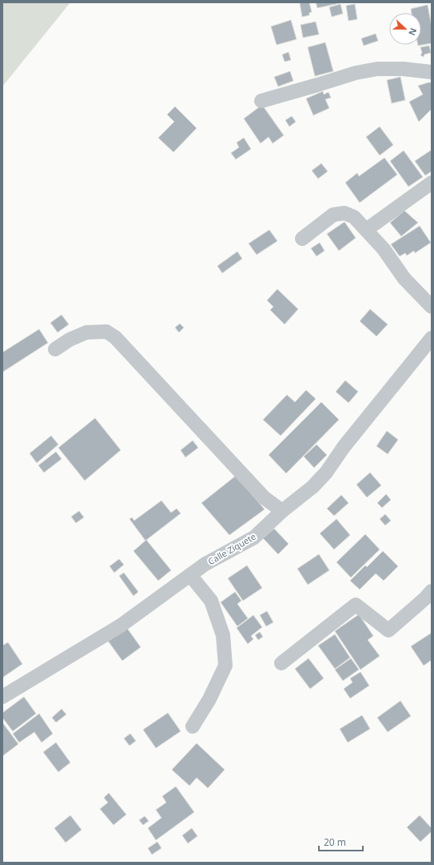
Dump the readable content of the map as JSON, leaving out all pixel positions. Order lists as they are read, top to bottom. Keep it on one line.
{"streets":{"street":["Calle Ziquete"]},"scale_bar":"20 m","north":"right"}
